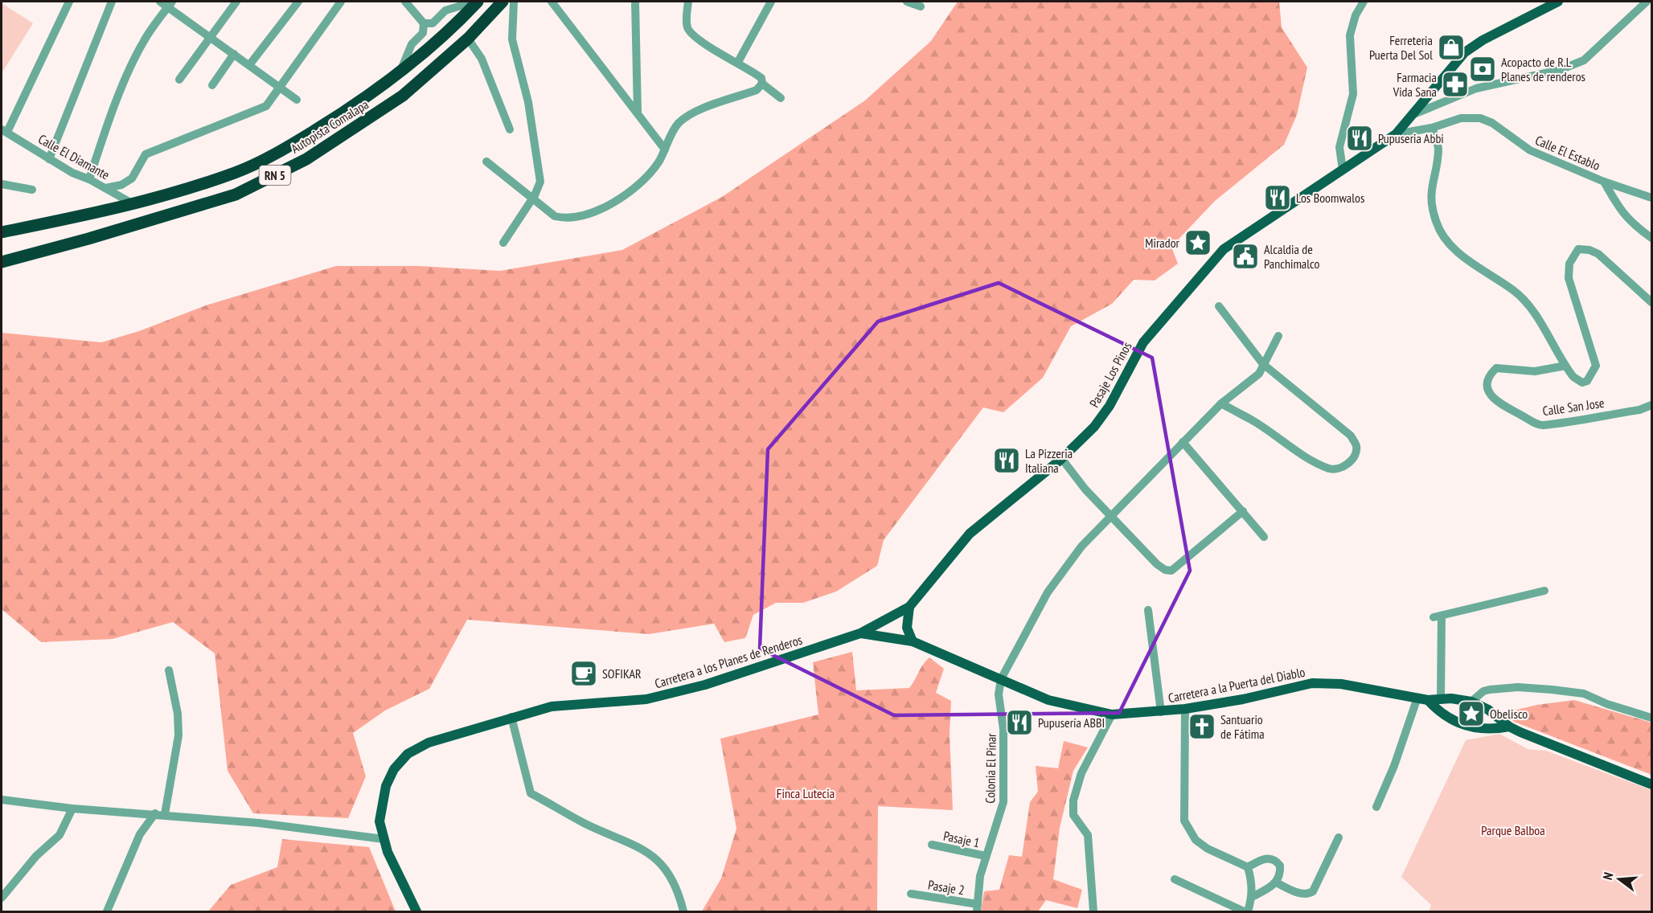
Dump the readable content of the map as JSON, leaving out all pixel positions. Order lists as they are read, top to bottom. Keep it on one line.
{"streets":{"highway":["Autopista Comalapa","RN 5"],"main road":["Pasaje Los Pinos","Carretera a los Planes de Renderos","Carretera a la Puerta del Diablo"],"street":["Calle El Establo","Calle El Diamante","Calle San Jose","Colonia El Pinar","Pasaje 1","Pasaje 2"]},"crossings":[["Autopista Comalapa","Calle El Diamante"],["Calle El Establo","Pasaje Los Pinos"],["Pasaje Los Pinos","Carretera a los Planes de Renderos"],["Pasaje Los Pinos","Carretera a la Puerta del Diablo"],["Carretera a los Planes de Renderos","Carretera a la Puerta del Diablo"],["Carretera a la Puerta del Diablo","Colonia El Pinar"],["Colonia El Pinar","Pasaje 1"],["Colonia El Pinar","Pasaje 2"]],"parks":["Finca Lutecia","Parque Balboa"],"places":{"shop":["Ferreteria Puerta Del Sol"],"bank":["Acopacto de R.L Planes de renderos"],"pharmacy":["Farmacia Vida Sana"],"restaurant":["Pupuseria Abbi","Los Boomwalos","La Pizzeria Italiana","Pupusería ABBI"],"place":["Mirador","Obelisco"],"public building":["Alcaldia de Panchimalco"],"cafe":["SOFIKAR"],"church":["Santuario de Fátima"]},"north":"left"}
